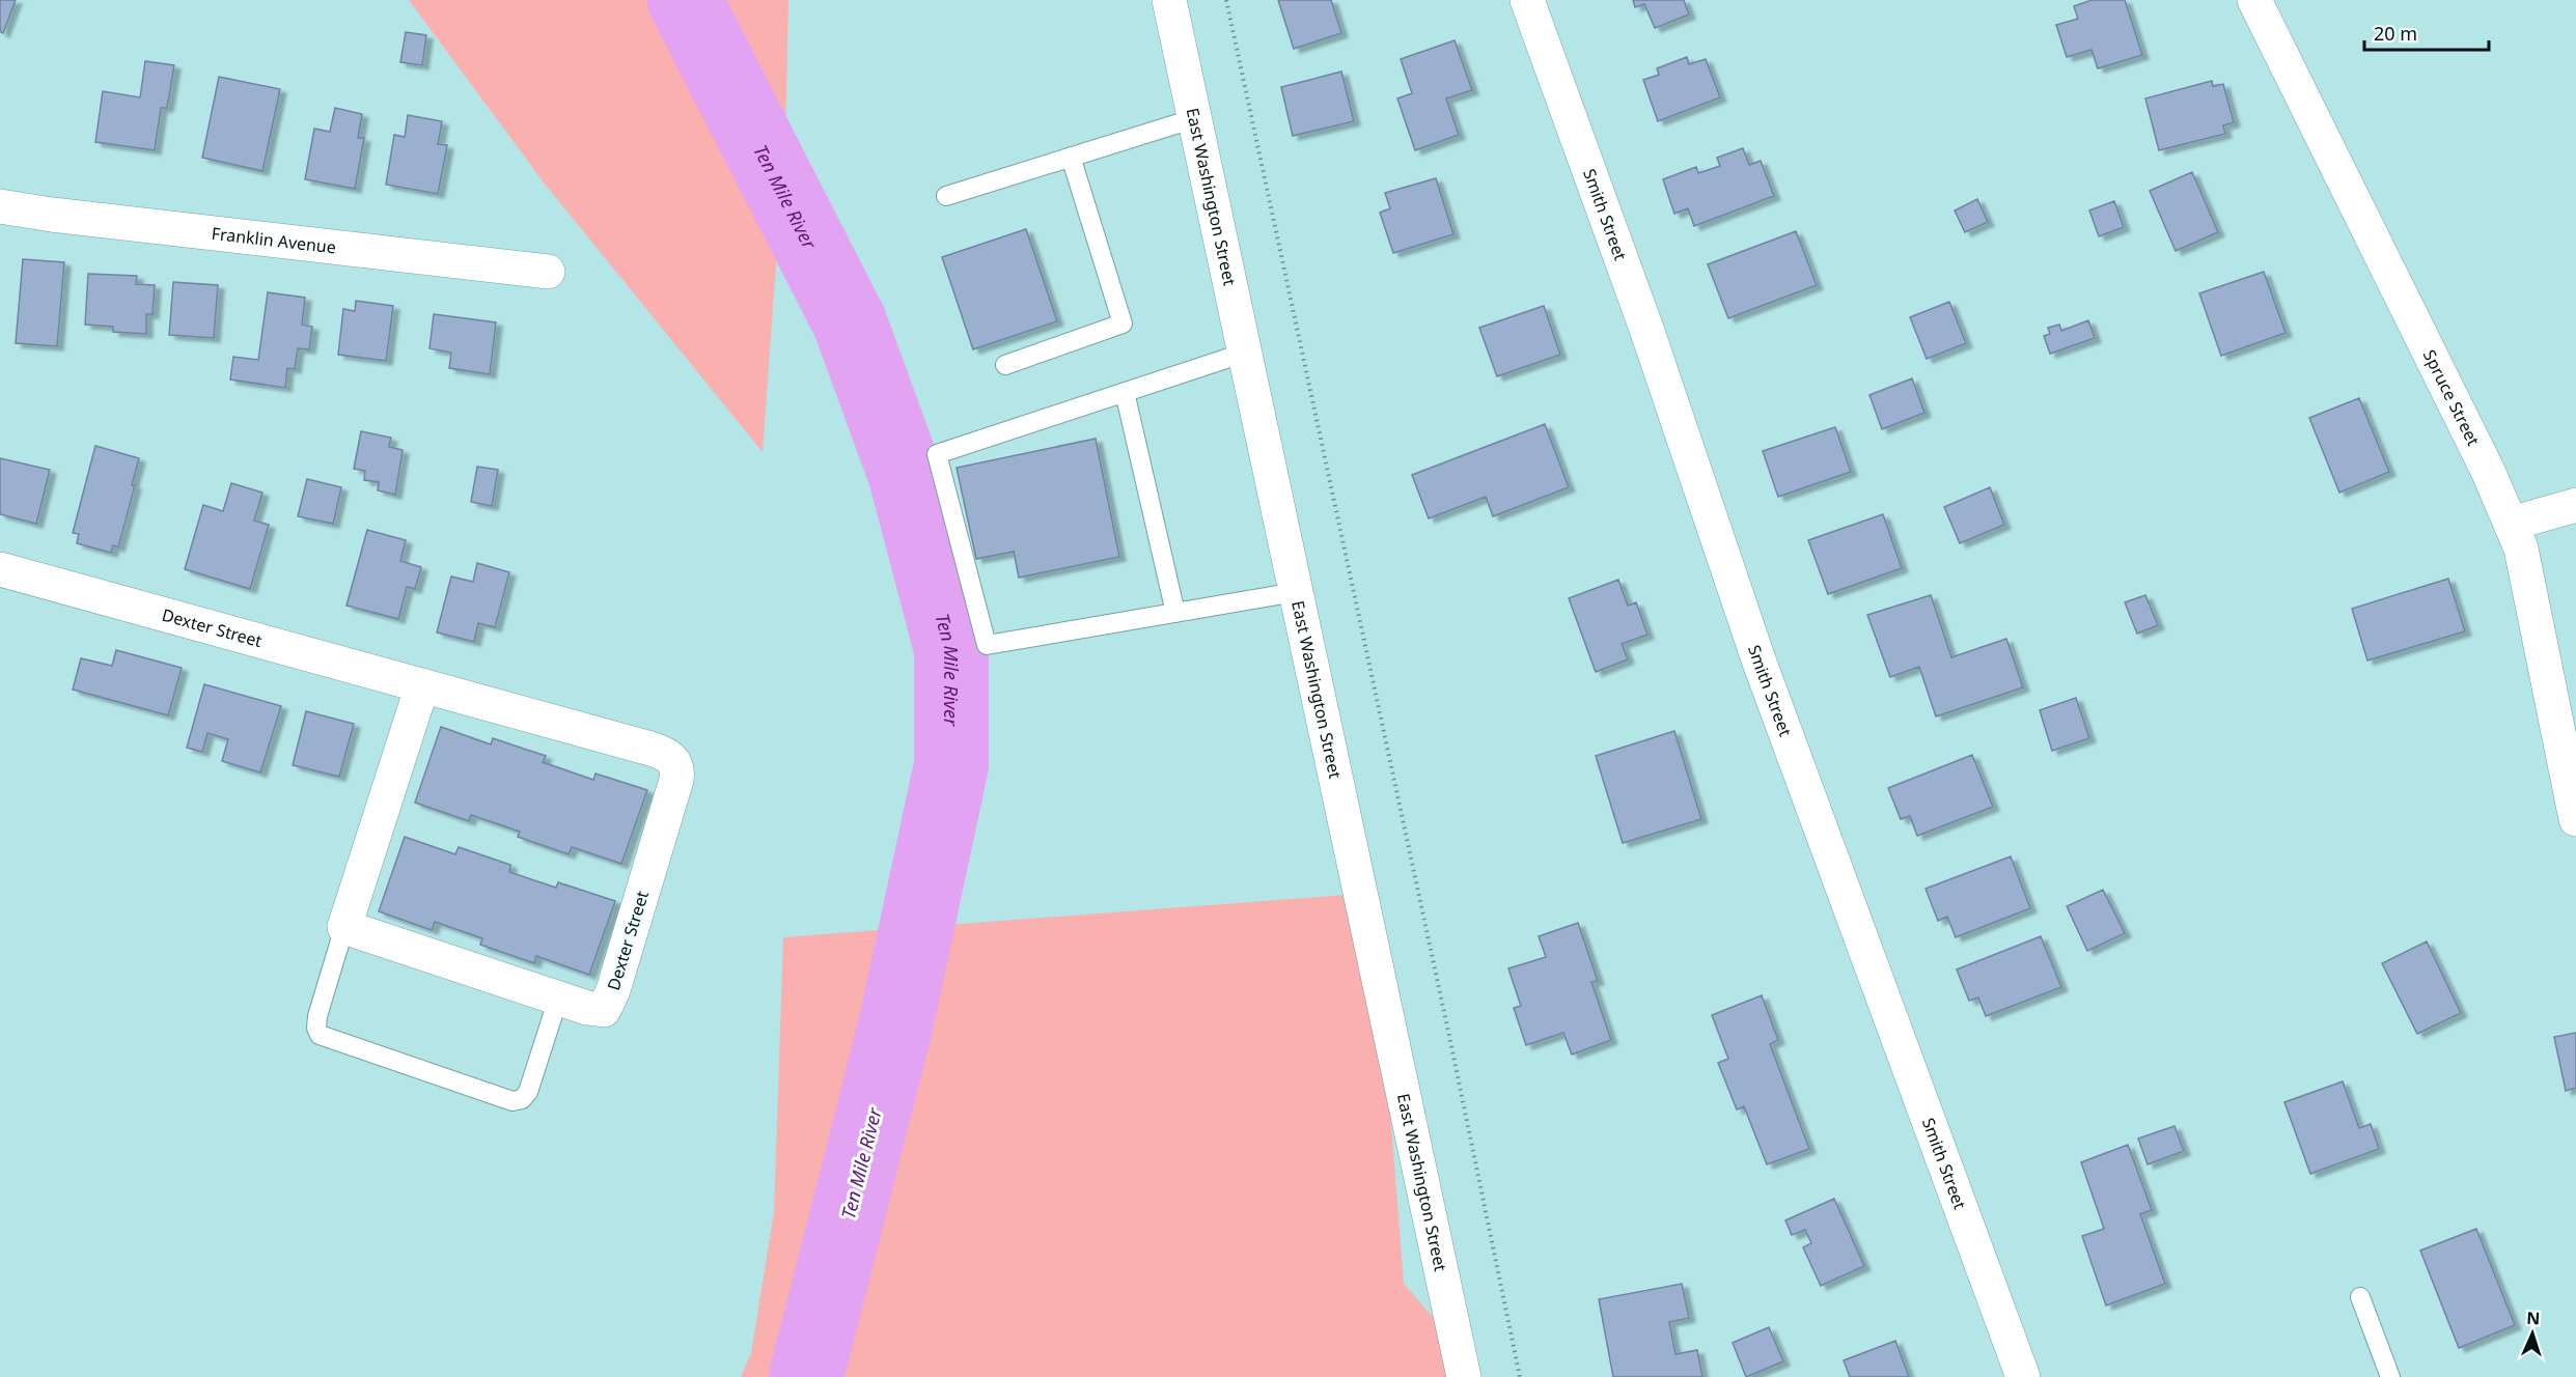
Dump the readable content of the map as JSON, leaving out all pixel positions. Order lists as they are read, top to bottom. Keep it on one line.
{"streets":{"street":["East Washington Street","Smith Street","Franklin Avenue","Spruce Street","Dexter Street"]},"water":["Ten Mile River"],"scale_bar":"20 m","north":"top"}
